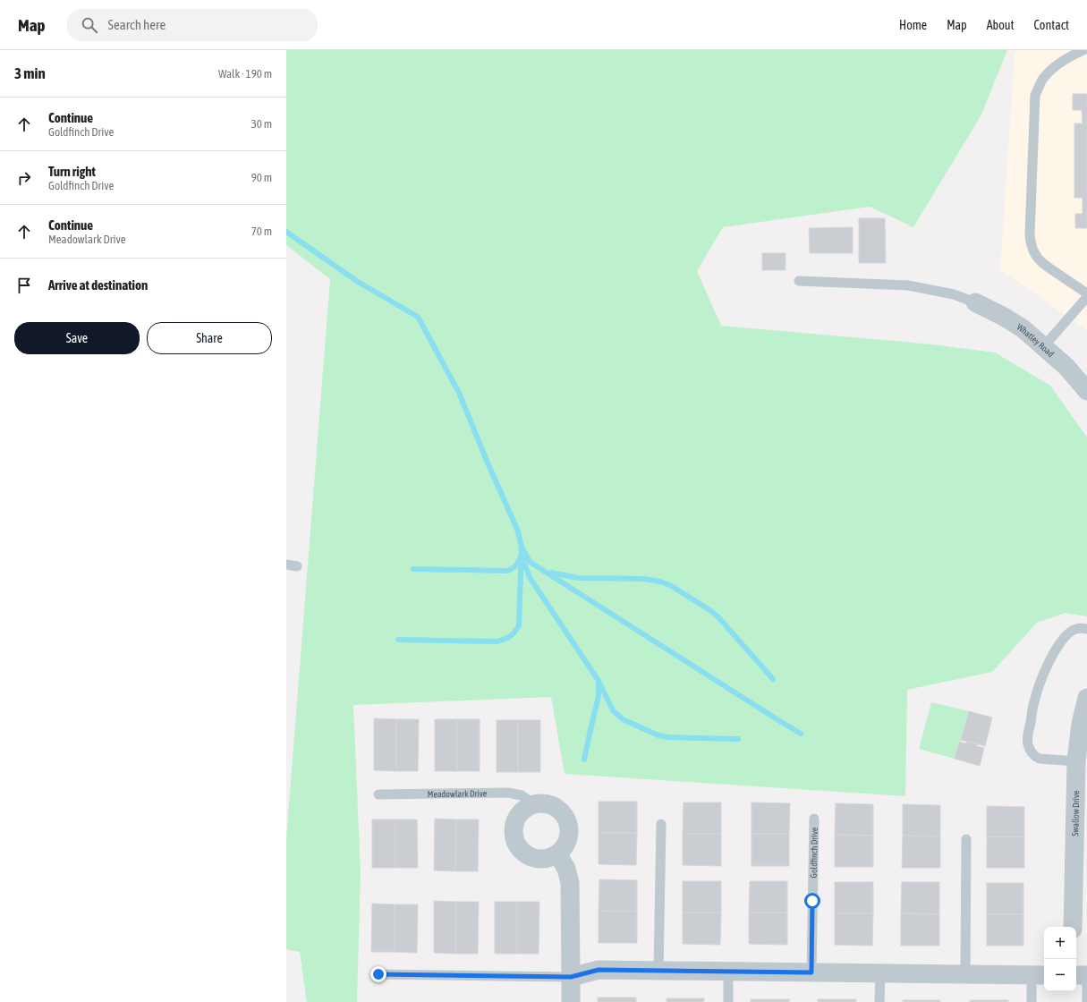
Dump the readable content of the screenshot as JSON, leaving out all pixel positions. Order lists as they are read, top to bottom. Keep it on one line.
{"streets":{"street":["Whatley Road","Meadowlark Drive","Swallow Drive"],"lane":["Goldfinch Drive"]},"page":{"header":"Map","search":"Search here","nav":["Home","Map","About","Contact"],"heading":["3 min","Walk · 190 m"],"list":[["Continue","Goldfinch Drive","30 m"],["Turn right","Goldfinch Drive","90 m"],["Continue","Meadowlark Drive","70 m"],"Arrive at destination"],"buttons":["Save","Share"],"map_buttons":["+","−"]}}
